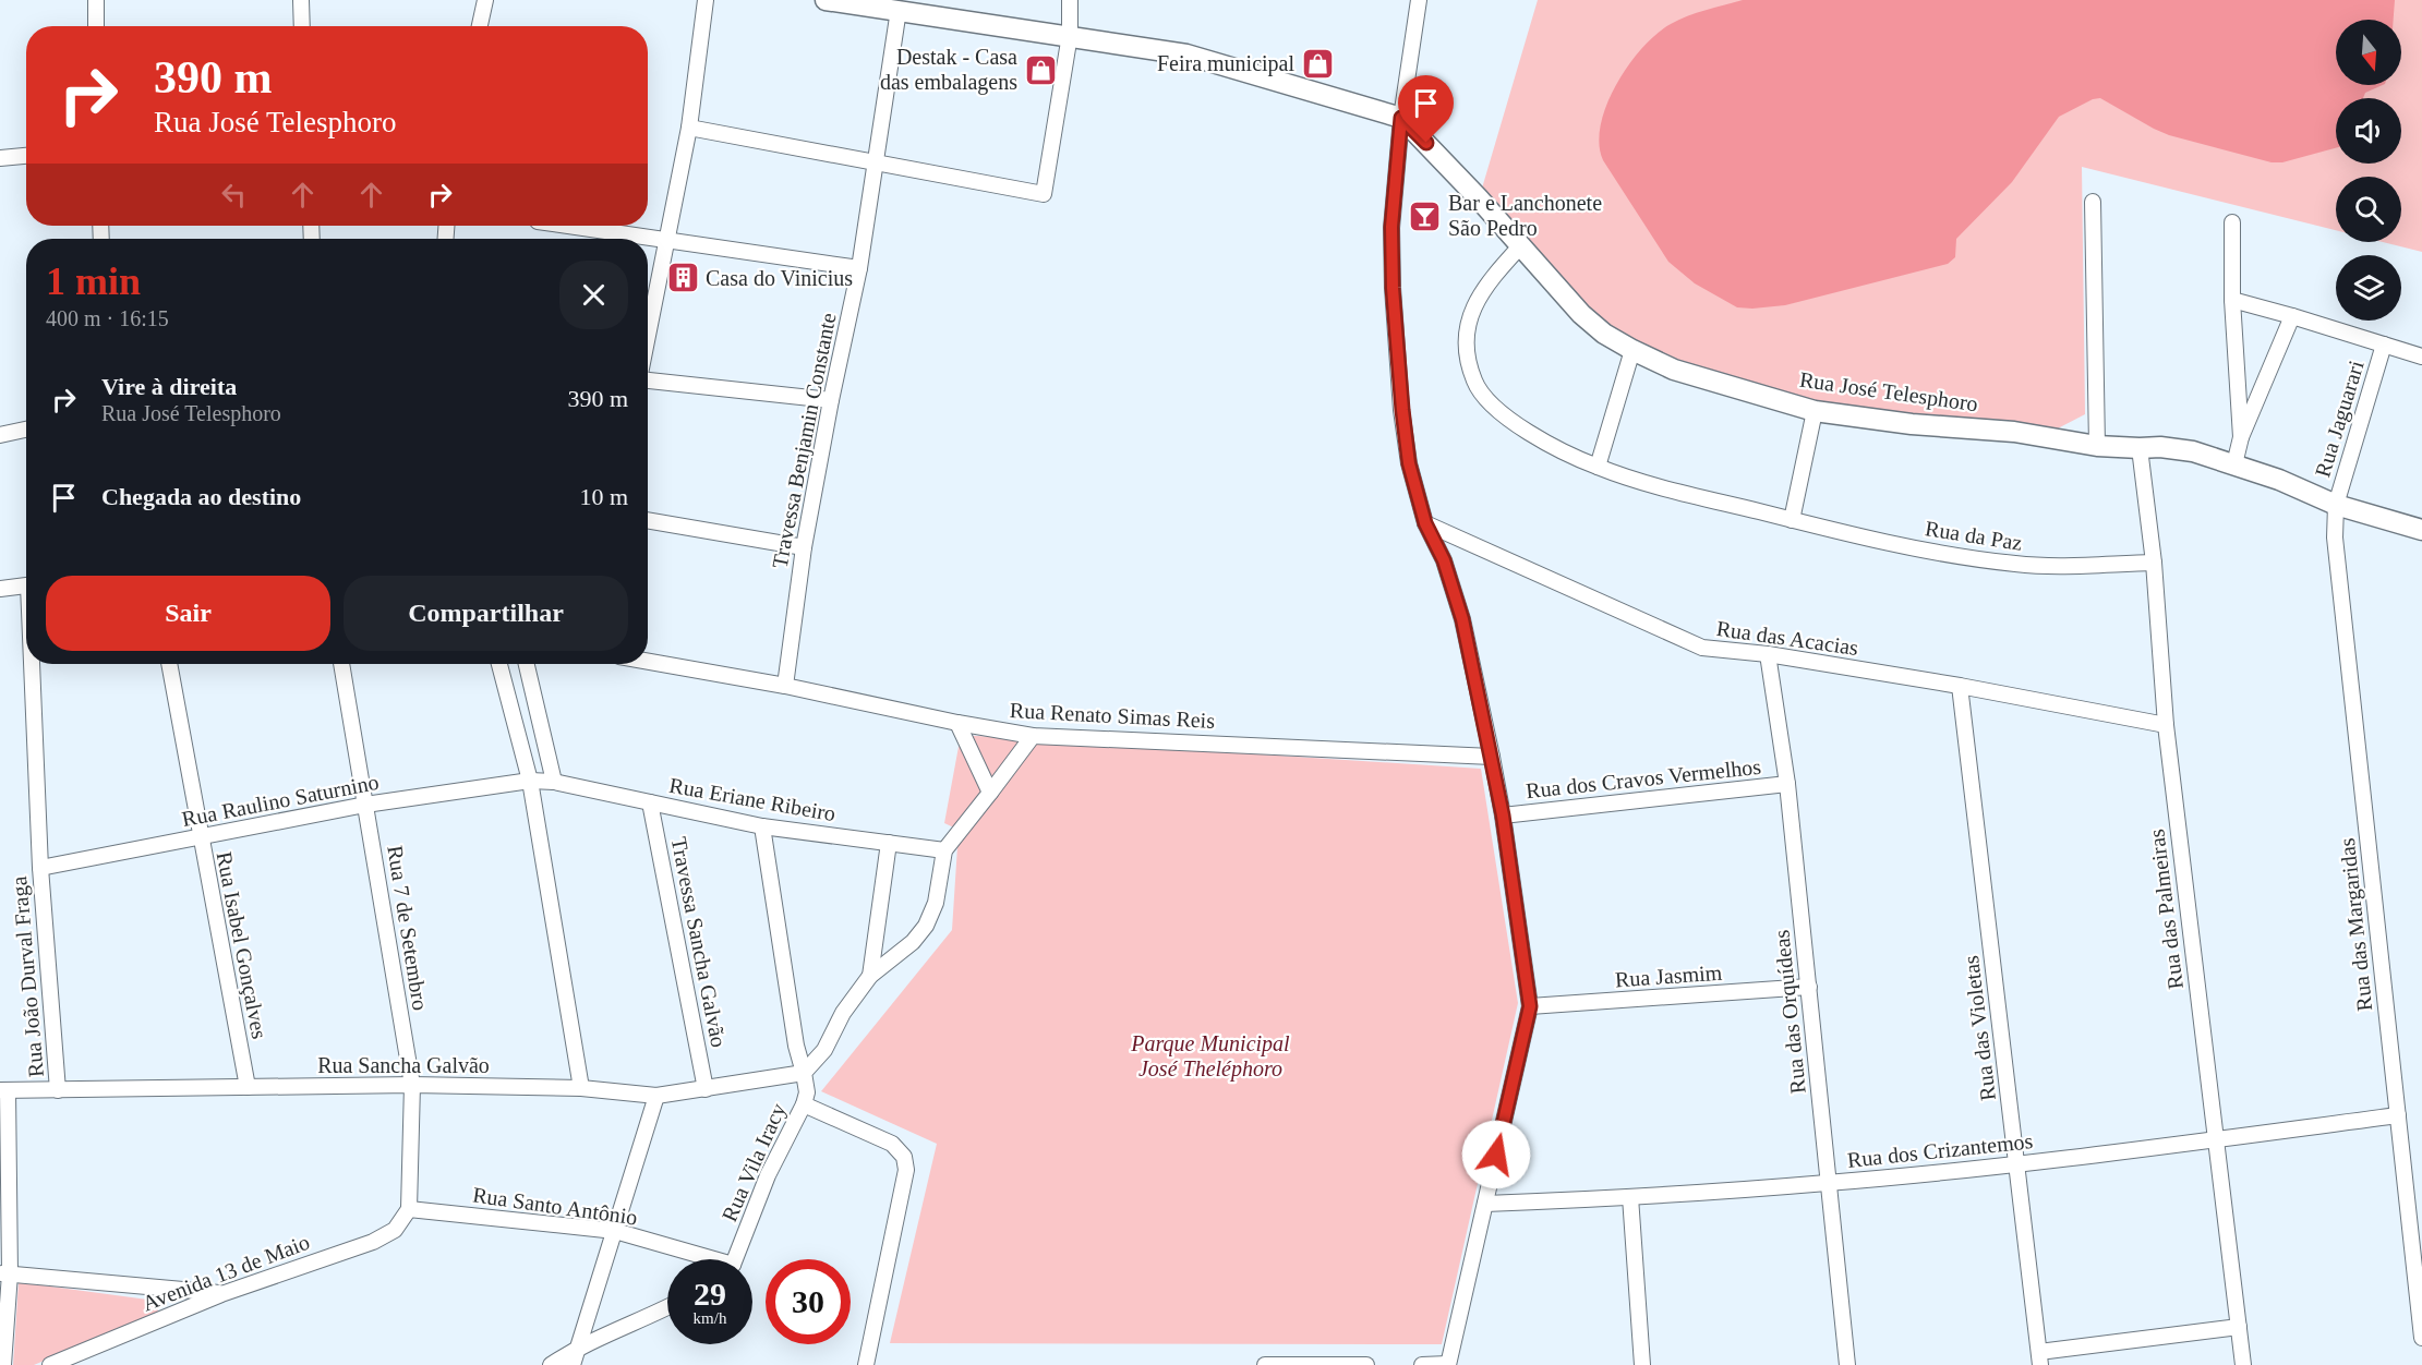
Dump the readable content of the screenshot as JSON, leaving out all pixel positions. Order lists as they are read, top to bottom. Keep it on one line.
{"streets":{"street":["Rua José Telesphoro","Rua Jaguarari","Travessa Benjamin Constante","Rua da Paz","Rua das Acacias","Rua Renato Simas Reis","Rua dos Cravos Vermelhos","Rua Eriane Ribeiro","Rua Raulino Saturnino","Rua das Palmeiras","Rua das Margaridas","Rua 7 de Setembro","Travessa Sancha Galvão","Rua Isabel Gonçalves","Rua Jasmim","Rua João Durval Fraga","Rua das Orquídeas","Rua das Violetas","Rua Sancha Galvão","Rua dos Crizantemos","Rua Vila Iracy","Rua Santo Antônio","Avenida 13 de Maio"]},"crossings":[["Rua José Telesphoro","Rua Jaguarari"],["Rua José Telesphoro","Rua da Paz"],["Rua José Telesphoro","Rua das Palmeiras"],["Rua José Telesphoro","Rua das Margaridas"],["Rua Jaguarari","Rua das Margaridas"],["Travessa Benjamin Constante","Rua Renato Simas Reis"],["Rua da Paz","Rua das Palmeiras"],["Rua das Acacias","Rua das Palmeiras"],["Rua das Acacias","Rua das Orquídeas"],["Rua das Acacias","Rua das Violetas"],["Rua dos Cravos Vermelhos","Rua das Orquídeas"],["Rua Eriane Ribeiro","Rua Raulino Saturnino"],["Rua Eriane Ribeiro","Travessa Sancha Galvão"],["Rua Eriane Ribeiro","Rua Vila Iracy"],["Rua Raulino Saturnino","Rua 7 de Setembro"],["Rua Raulino Saturnino","Rua Isabel Gonçalves"],["Rua Raulino Saturnino","Rua João Durval Fraga"],["Rua das Palmeiras","Rua dos Crizantemos"],["Rua das Margaridas","Rua dos Crizantemos"],["Rua 7 de Setembro","Rua Sancha Galvão"],["Rua 7 de Setembro","Rua Santo Antônio"],["Rua 7 de Setembro","Avenida 13 de Maio"],["Travessa Sancha Galvão","Rua Sancha Galvão"],["Rua Isabel Gonçalves","Rua Sancha Galvão"],["Rua Jasmim","Rua das Orquídeas"],["Rua João Durval Fraga","Rua Sancha Galvão"],["Rua das Orquídeas","Rua dos Crizantemos"],["Rua das Violetas","Rua dos Crizantemos"],["Rua Sancha Galvão","Rua Vila Iracy"],["Rua Santo Antônio","Avenida 13 de Maio"]],"parks":["Parque Municipal José Theléphoro"],"places":{"shop":["Feira municipal","Destak - Casa das embalagens"],"bar":["Bar e Lanchonete São Pedro"],"building":["Casa do Vinicius"]},"north":"bottom","page":{"turn":["390 m","Rua José Telesphoro"],"heading":["1 min","400 m · 16:15"],"list":[{"name":"Vire à direita","note":"Rua José Telesphoro","value":"390 m"},{"name":"Chegada ao destino","value":"10 m"}],"buttons":["Sair","Compartilhar"],"speed":"29 km/h","limit":"30"}}
